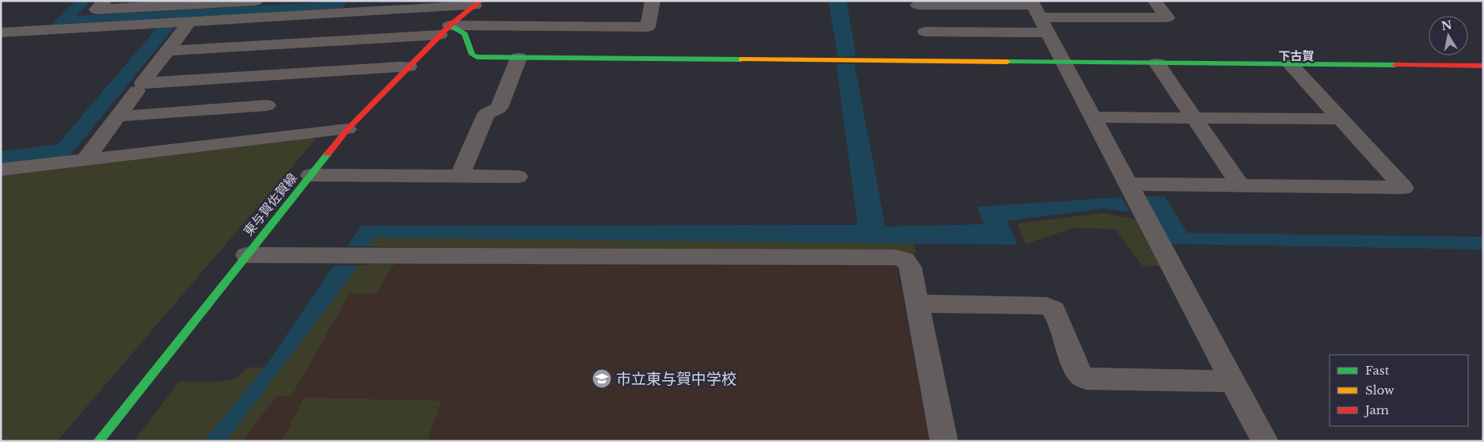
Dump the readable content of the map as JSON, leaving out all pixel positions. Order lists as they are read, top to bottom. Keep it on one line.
{"streets":{"street":["東与賀佐賀線"]},"districts":["下古賀"],"places":{"school or university":["市立東与賀中学校"]},"legend":["Fast","Slow","Jam"],"north":"top"}
